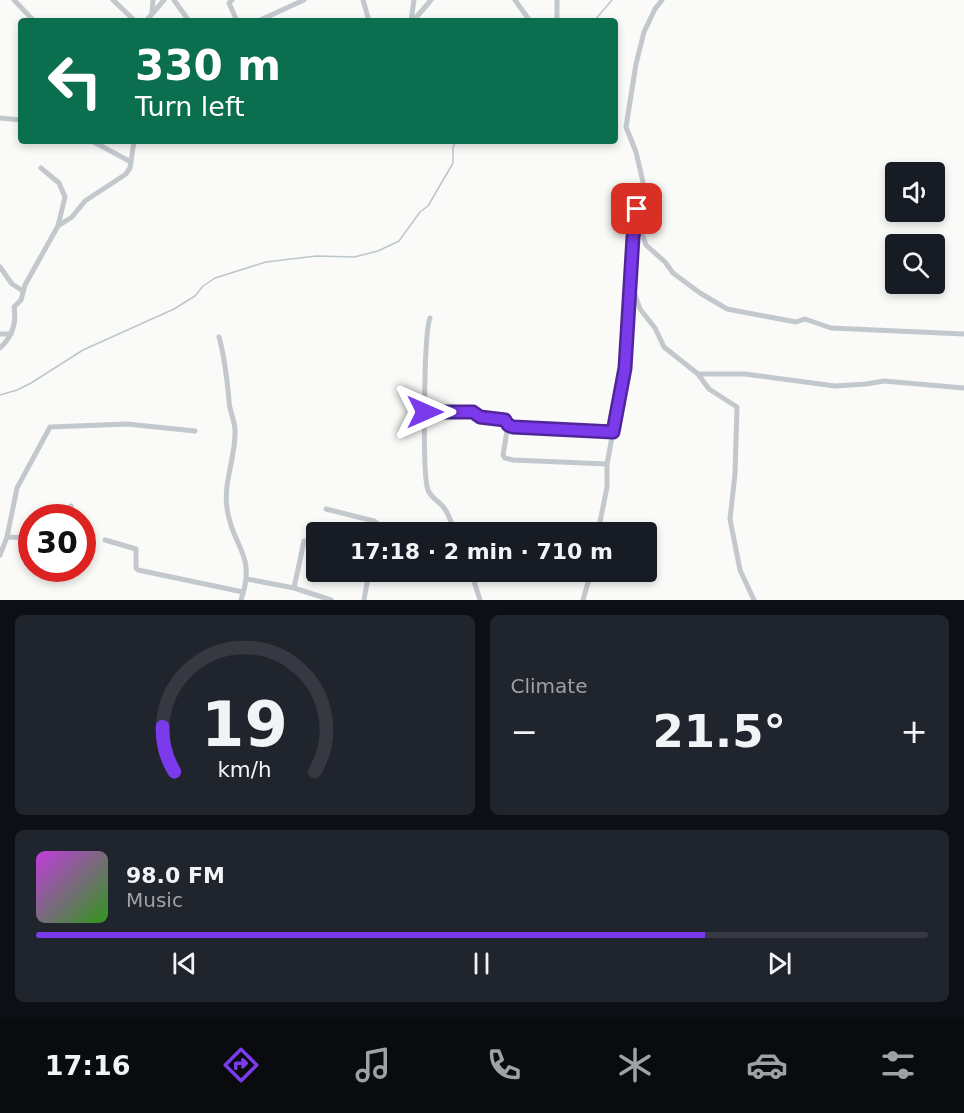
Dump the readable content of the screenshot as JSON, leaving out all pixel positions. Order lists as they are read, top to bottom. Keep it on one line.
{"page":{"turn":["330 m","Turn left"],"limit":"30","trip":"17:18 · 2 min · 710 m","tile":"Climate","heat":["−","21.5°","+"],"song":["98.0 FM","Music"],"tabs":"17:16","gauge":["19","km/h"]}}
